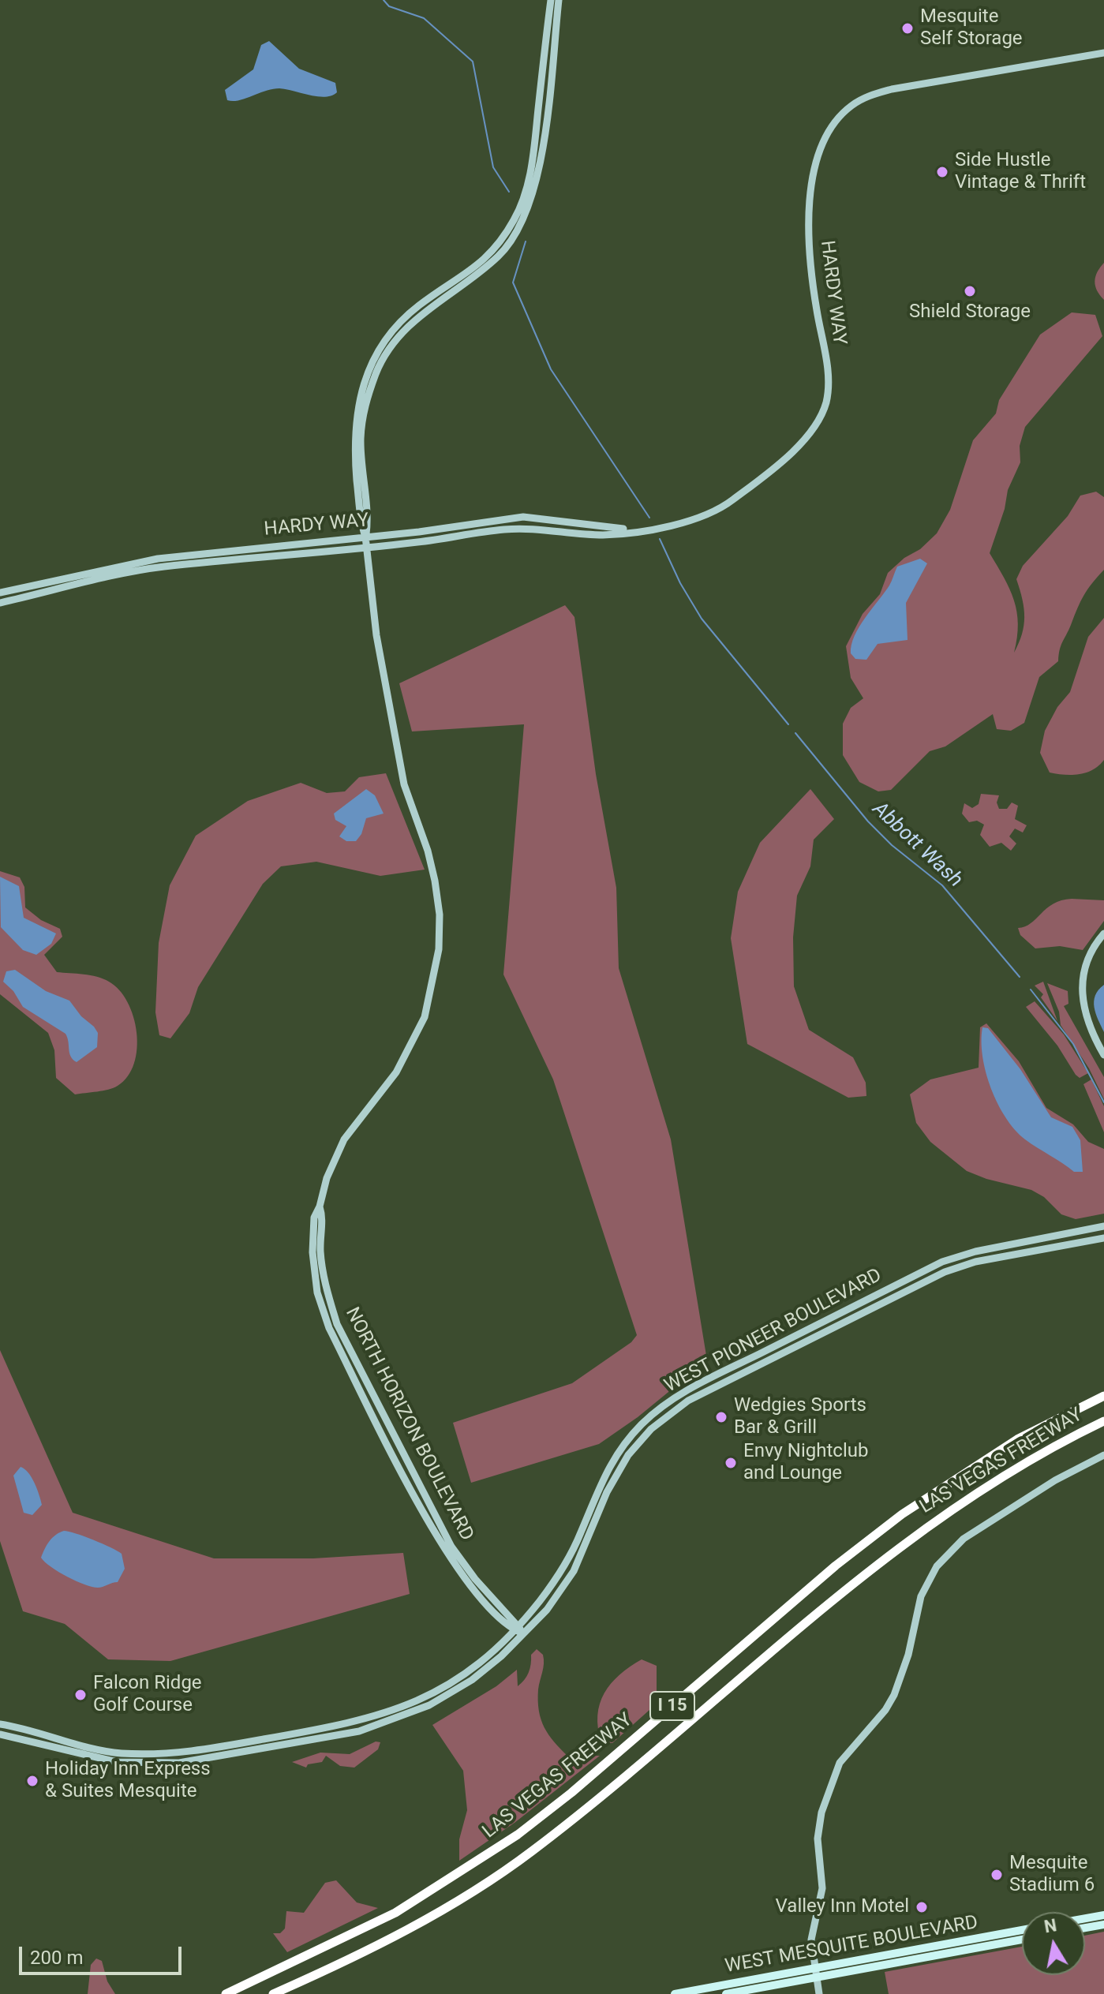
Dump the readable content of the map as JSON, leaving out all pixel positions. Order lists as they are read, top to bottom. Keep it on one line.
{"streets":{"highway":["LAS VEGAS FREEWAY","I 15"],"main road":["HARDY WAY","WEST PIONEER BOULEVARD","NORTH HORIZON BOULEVARD","WEST MESQUITE BOULEVARD"]},"crossings":[["HARDY WAY","NORTH HORIZON BOULEVARD"],["WEST PIONEER BOULEVARD","NORTH HORIZON BOULEVARD"]],"water":["Abbott Wash"],"places":["Mesquite Self Storage","Side Hustle Vintage & Thrift","Shield Storage","Wedgies Sports Bar & Grill","Envy Nightclub and Lounge","Falcon Ridge Golf Course","Holiday Inn Express & Suites Mesquite","Mesquite Stadium 6","Valley Inn Motel"],"scale_bar":"200 m","north":"top"}
